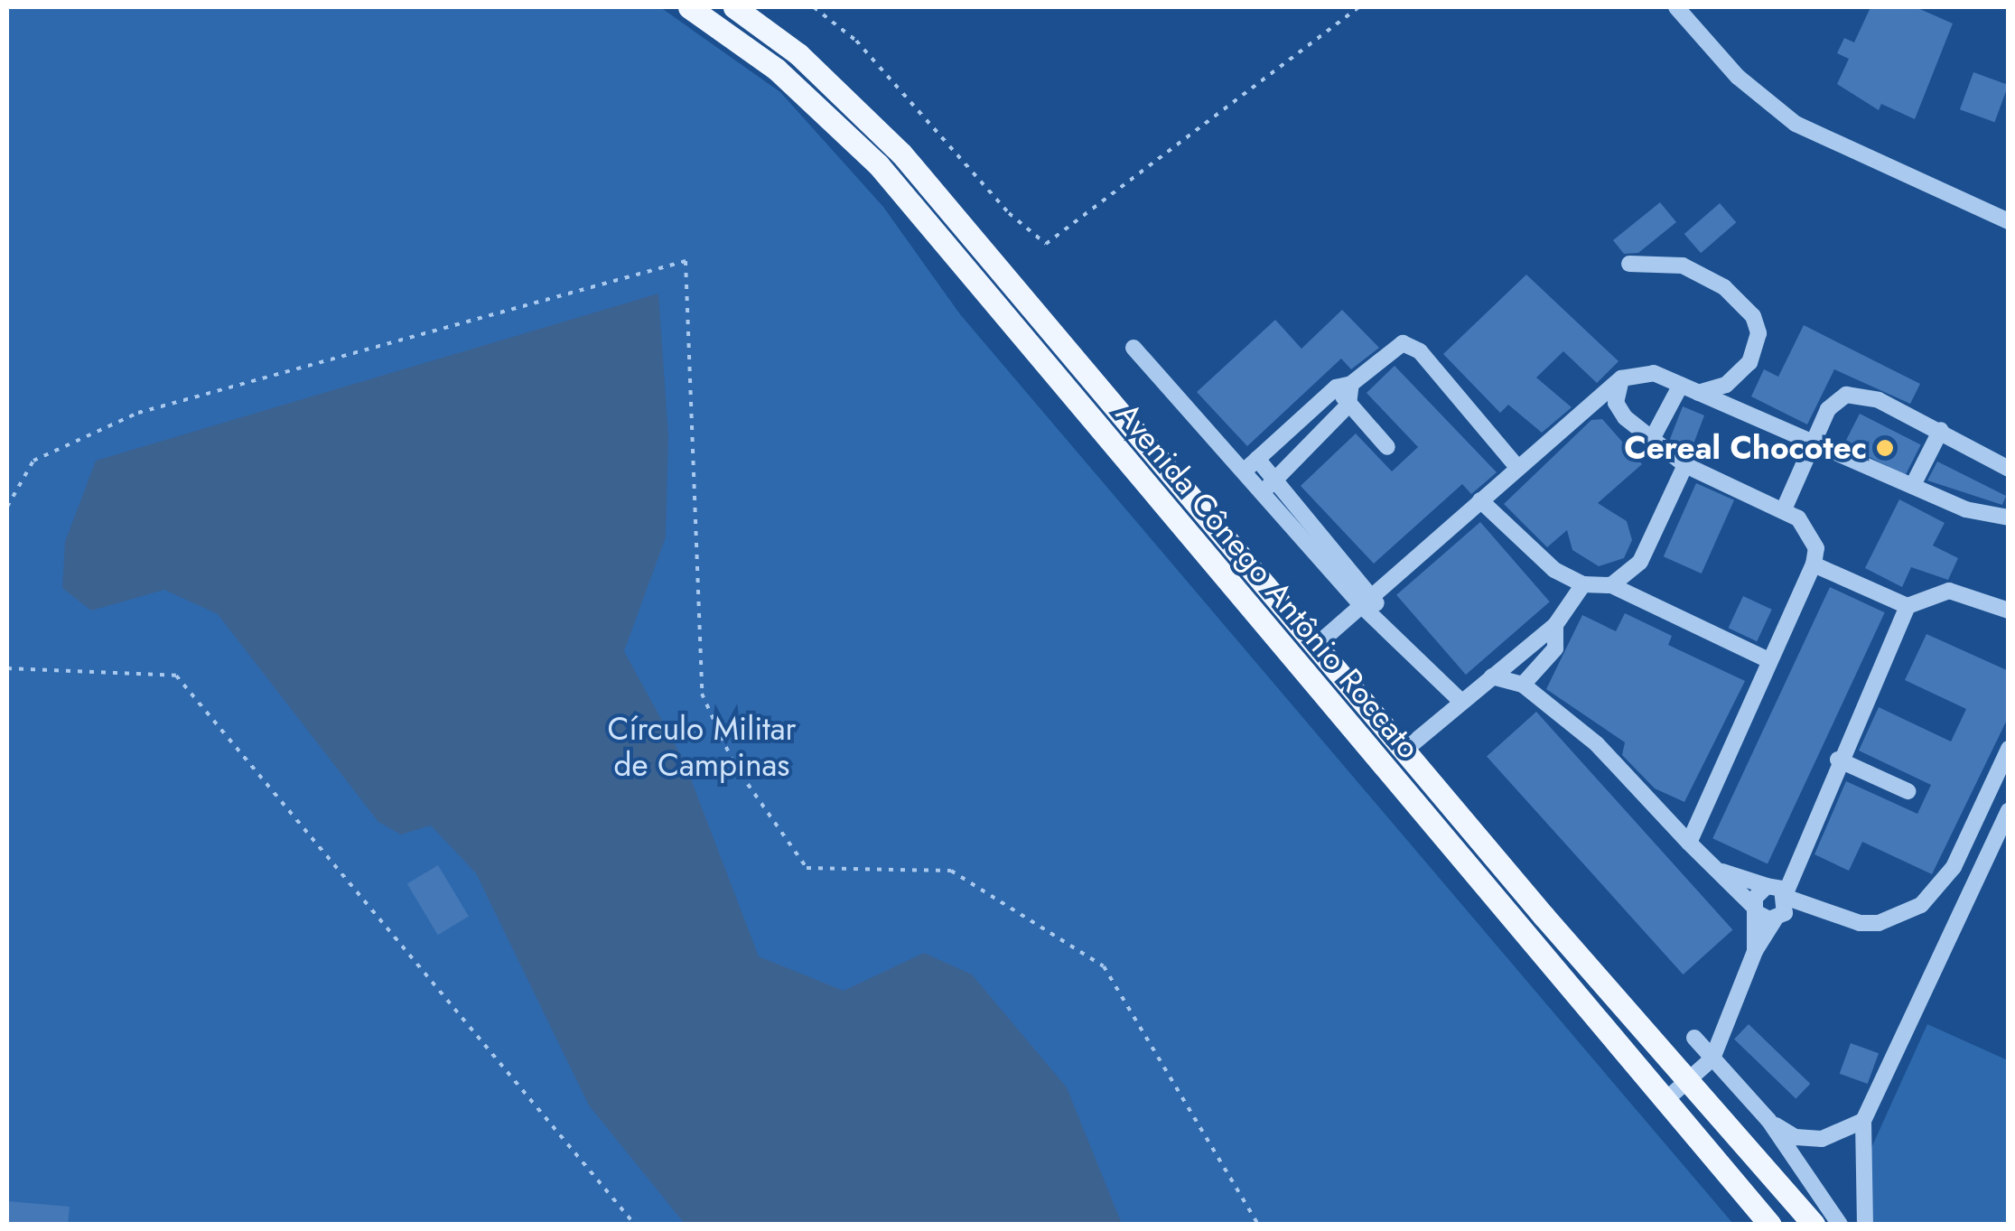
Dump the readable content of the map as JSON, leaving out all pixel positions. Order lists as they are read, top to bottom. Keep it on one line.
{"streets":{"main road":["Avenida Cônego Antônio Roccato"]},"parks":["Círculo Militar de Campinas"],"places":["Cereal Chocotec"]}
